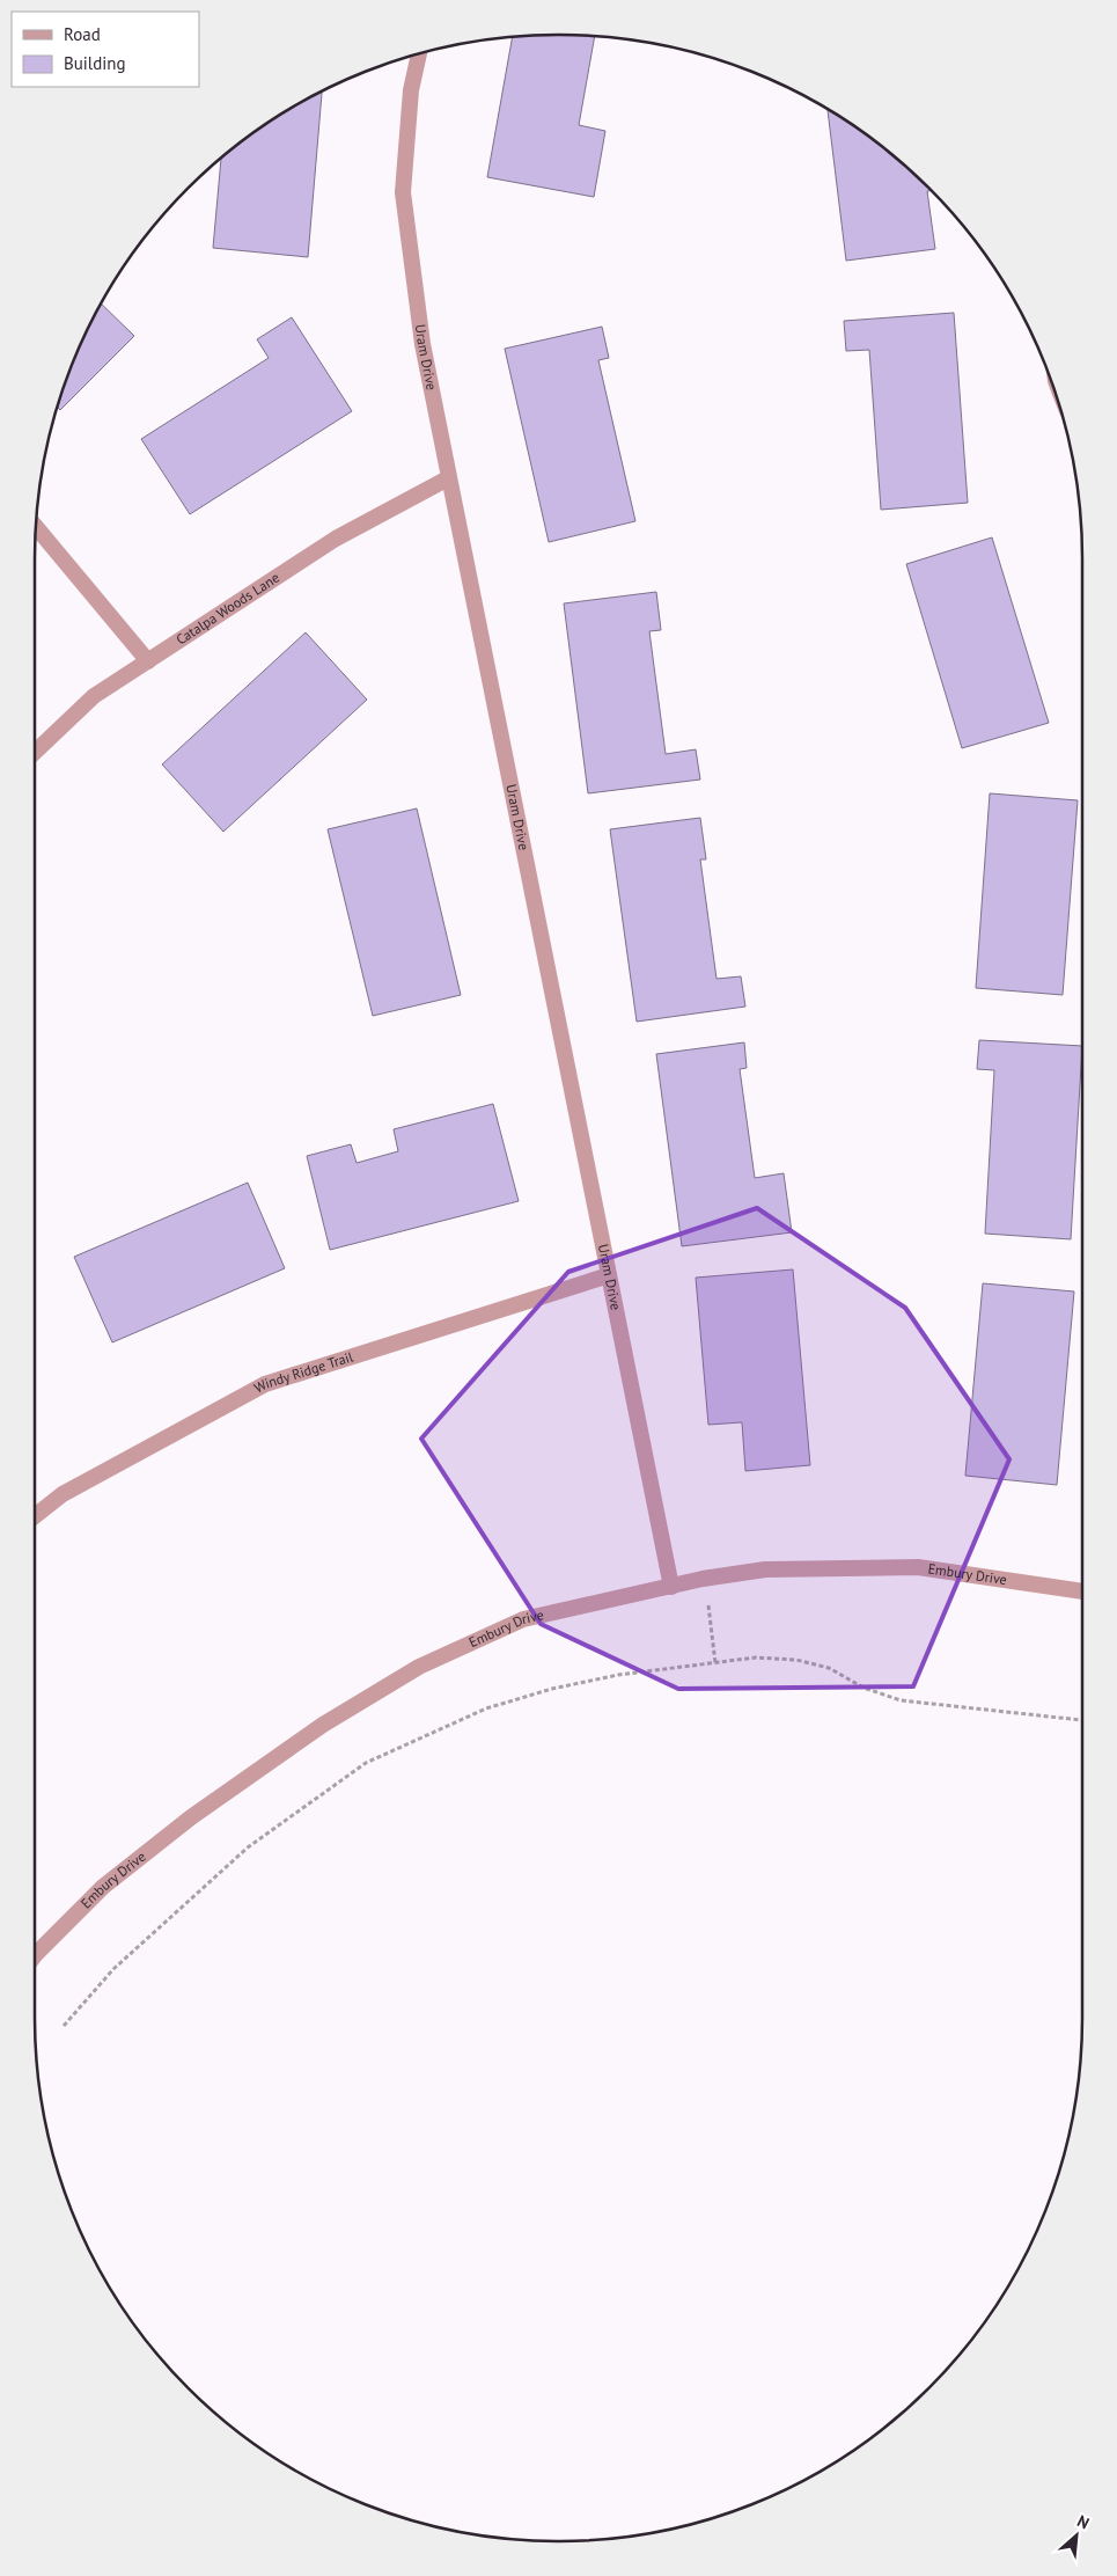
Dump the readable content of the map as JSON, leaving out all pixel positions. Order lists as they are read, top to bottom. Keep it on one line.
{"streets":{"street":["Uram Drive","Catalpa Woods Lane","Windy Ridge Trail","Embury Drive"]},"crossings":[["Uram Drive","Catalpa Woods Lane"],["Uram Drive","Windy Ridge Trail"],["Uram Drive","Embury Drive"]],"legend":["Road","Building"],"north":"top right"}
